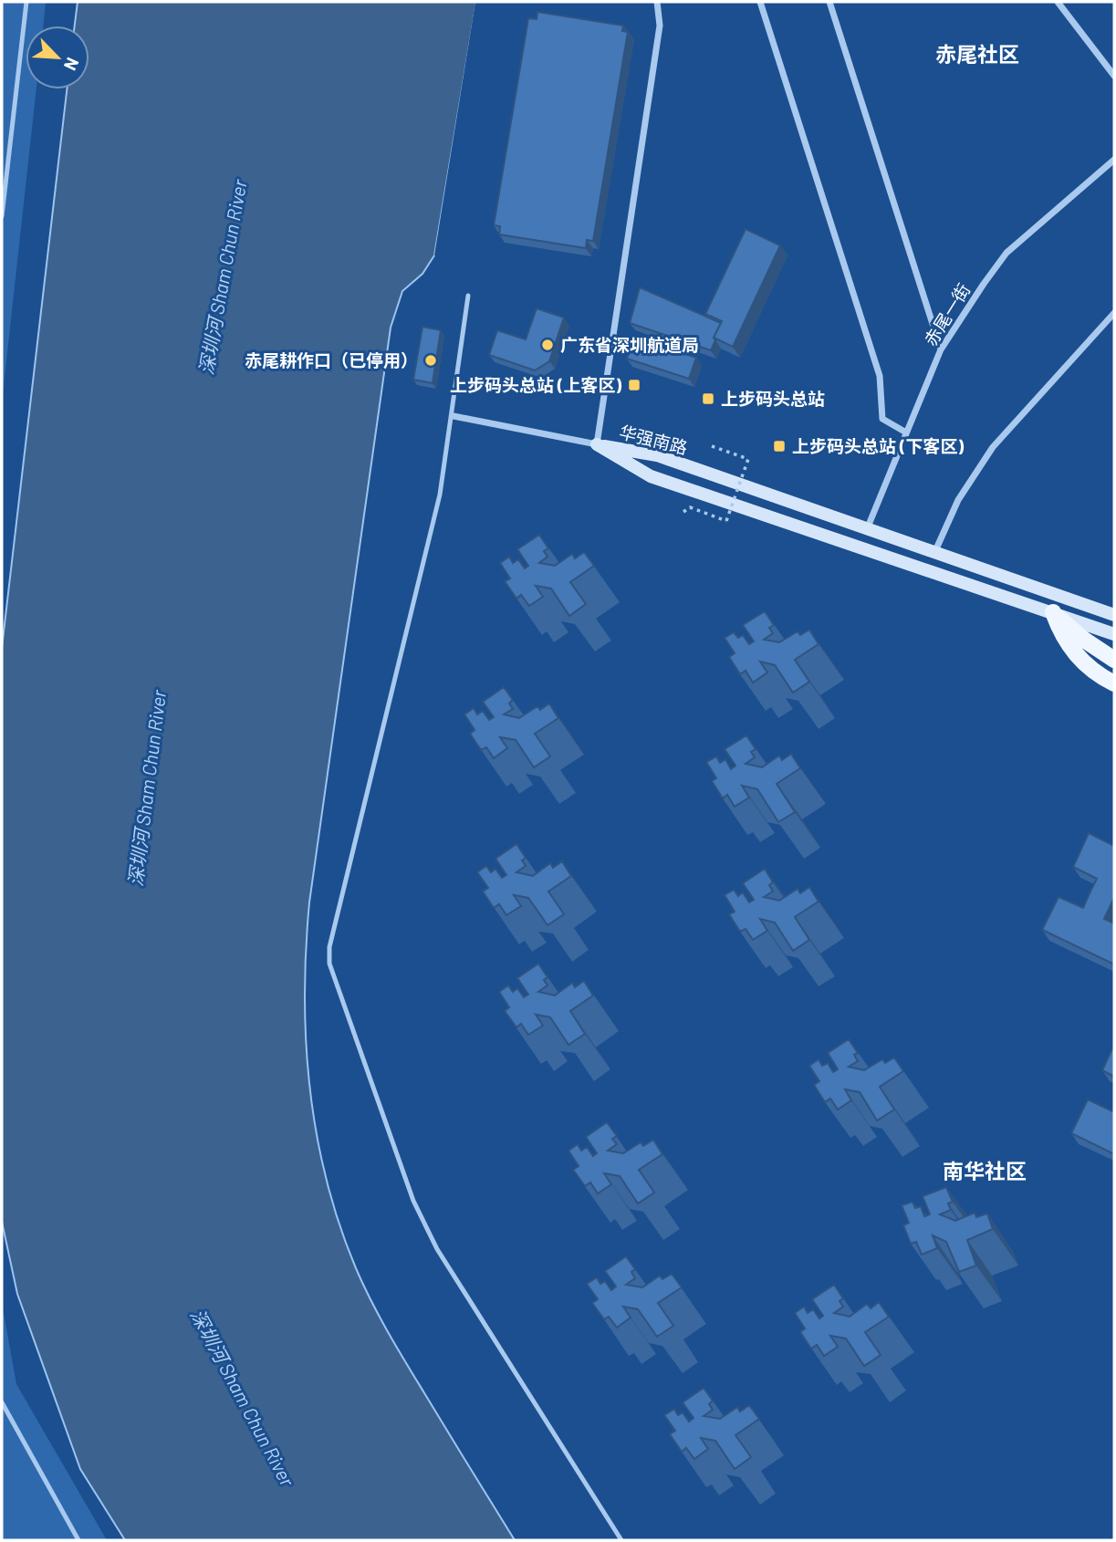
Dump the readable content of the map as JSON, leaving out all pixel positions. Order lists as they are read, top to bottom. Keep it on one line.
{"streets":{"main road":["华强南路"],"street":["赤尾一街"]},"crossings":[["赤尾一街","华强南路"]],"districts":["赤尾社区","南华社区"],"water":["深圳河 Sham Chun River"],"places":{"other":["广东省深圳航道局","赤尾耕作口（已停用）"],"transit":["上步码头总站 (上客区)","上步码头总站","上步码头总站 (下客区)"]},"north":"bottom right"}
